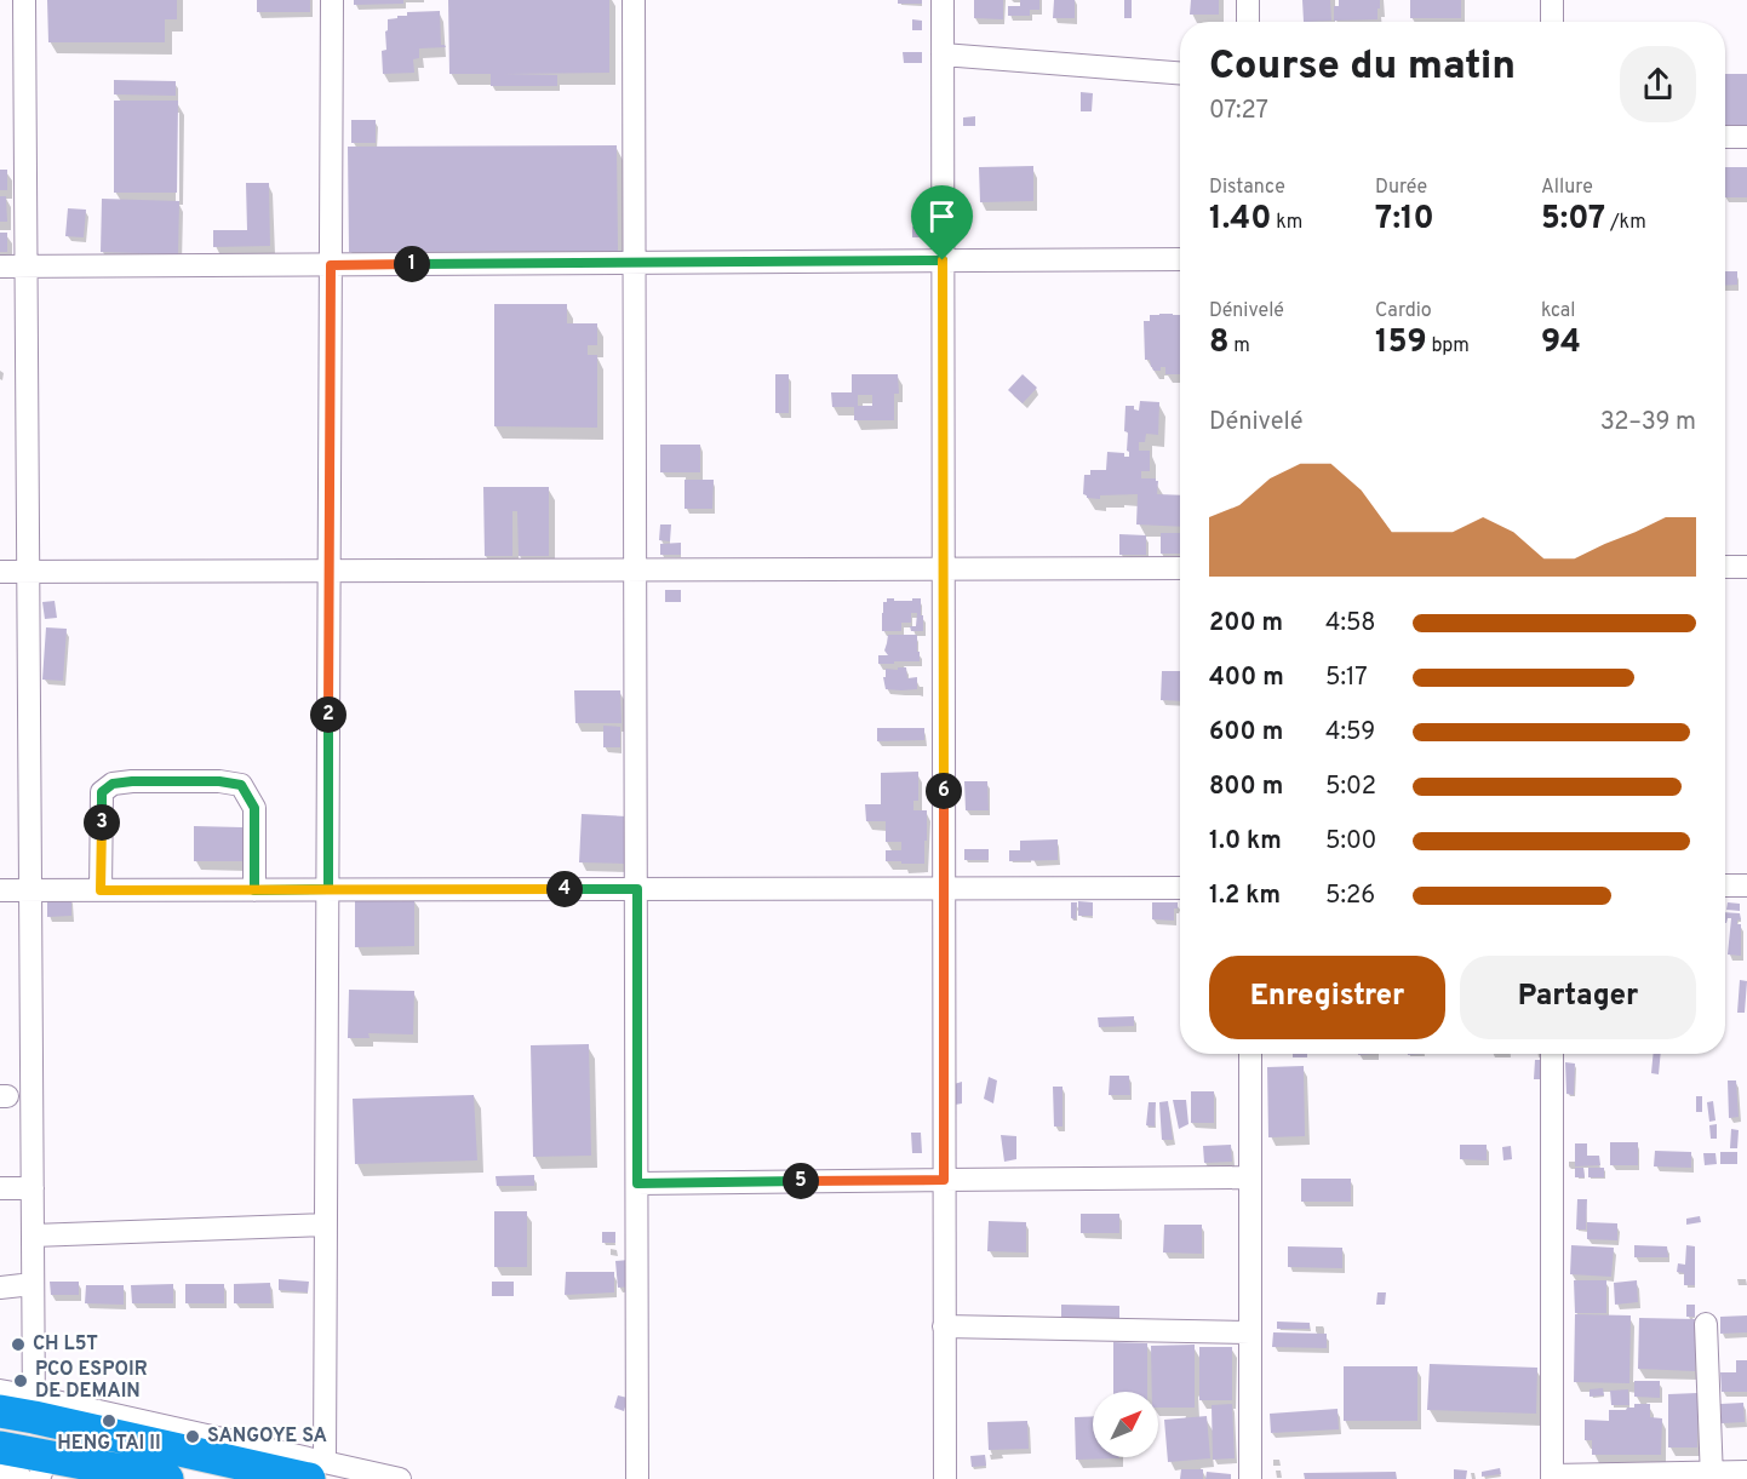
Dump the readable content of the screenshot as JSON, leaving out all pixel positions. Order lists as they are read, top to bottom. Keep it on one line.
{"places":["CH L5T","PCO ESPOIR DE DEMAIN","HENG TAI II","SANGOYE SA"],"north":"top right","page":{"heading":["Course du matin","07:27"],"stats":[["Distance","1.40 km"],["Durée","7:10"],["Allure","5:07 /km"],["Dénivelé","8 m"],["Cardio","159 bpm"],["kcal","94"]],"pins":["1","2","6","3","4","5"],"chart":["Dénivelé","32–39 m"],"list":[{"name":"200 m","note":"4:58"},{"name":"400 m","note":"5:17"},{"name":"600 m","note":"4:59"},{"name":"800 m","note":"5:02"},{"name":"1.0 km","note":"5:00"},{"name":"1.2 km","note":"5:26"}],"buttons":["Enregistrer","Partager"]}}
